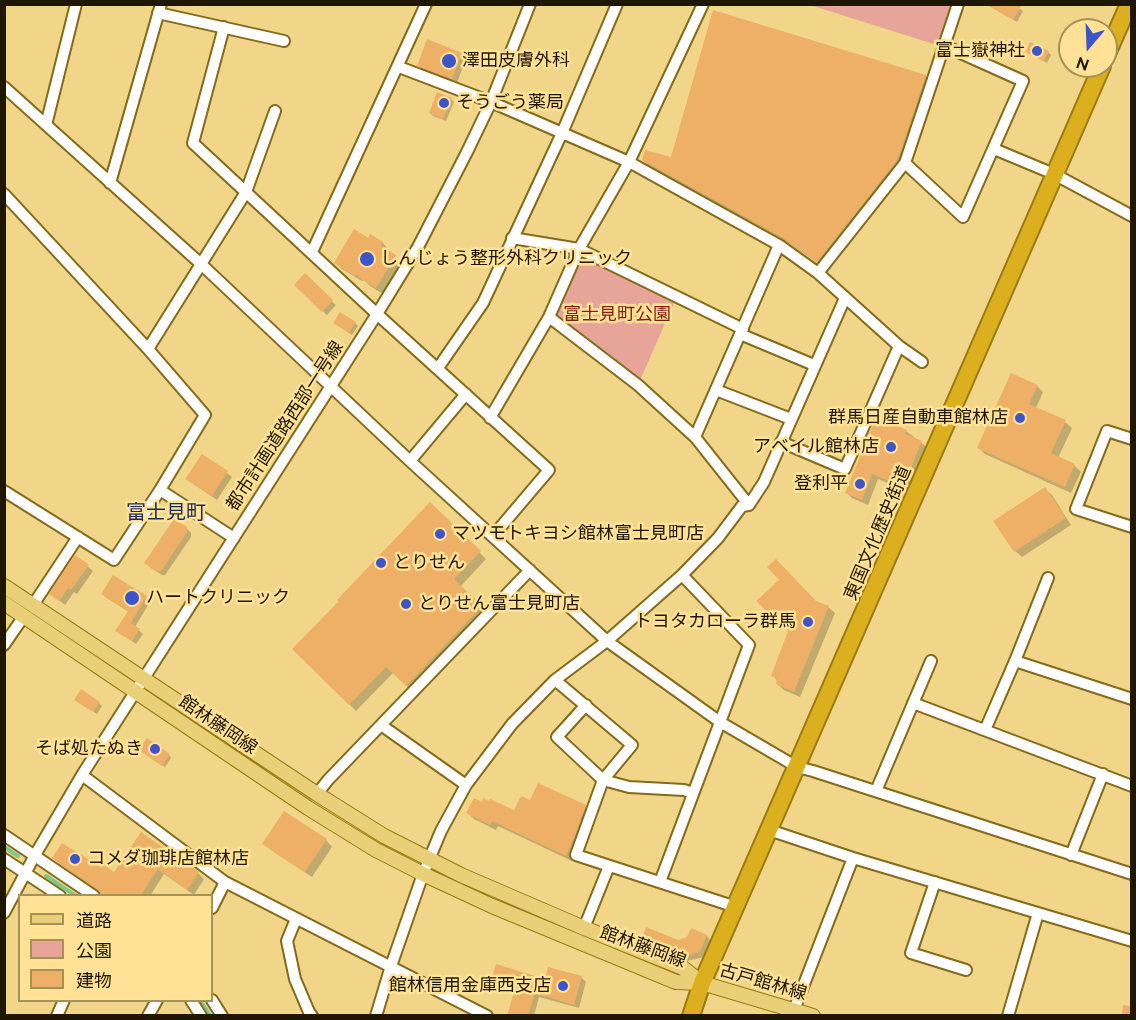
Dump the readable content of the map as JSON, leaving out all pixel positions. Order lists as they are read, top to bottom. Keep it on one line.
{"streets":{"highway":["東国文化歴史街道"],"main road":["館林藤岡線","古戸館林線"],"street":["都市計画道路西部一号線"]},"crossings":[["都市計画道路西部一号線","館林藤岡線"],["東国文化歴史街道","館林藤岡線"],["東国文化歴史街道","古戸館林線"],["館林藤岡線","古戸館林線"]],"districts":["富士見町"],"parks":["富士見町公園"],"places":["富士嶽神社","澤田皮膚外科","そうごう薬局","しんじょう整形外科クリニック","群馬日産自動車館林店","アベイル館林店","登利平","マツモトキヨシ館林富士見町店","とりせん","ハートクリニック","とりせん富士見町店","トヨタカローラ群馬","そば処たぬき","コメダ珈琲店館林店","館林信用金庫西支店"],"legend":["道路","公園","建物"],"north":"bottom"}
